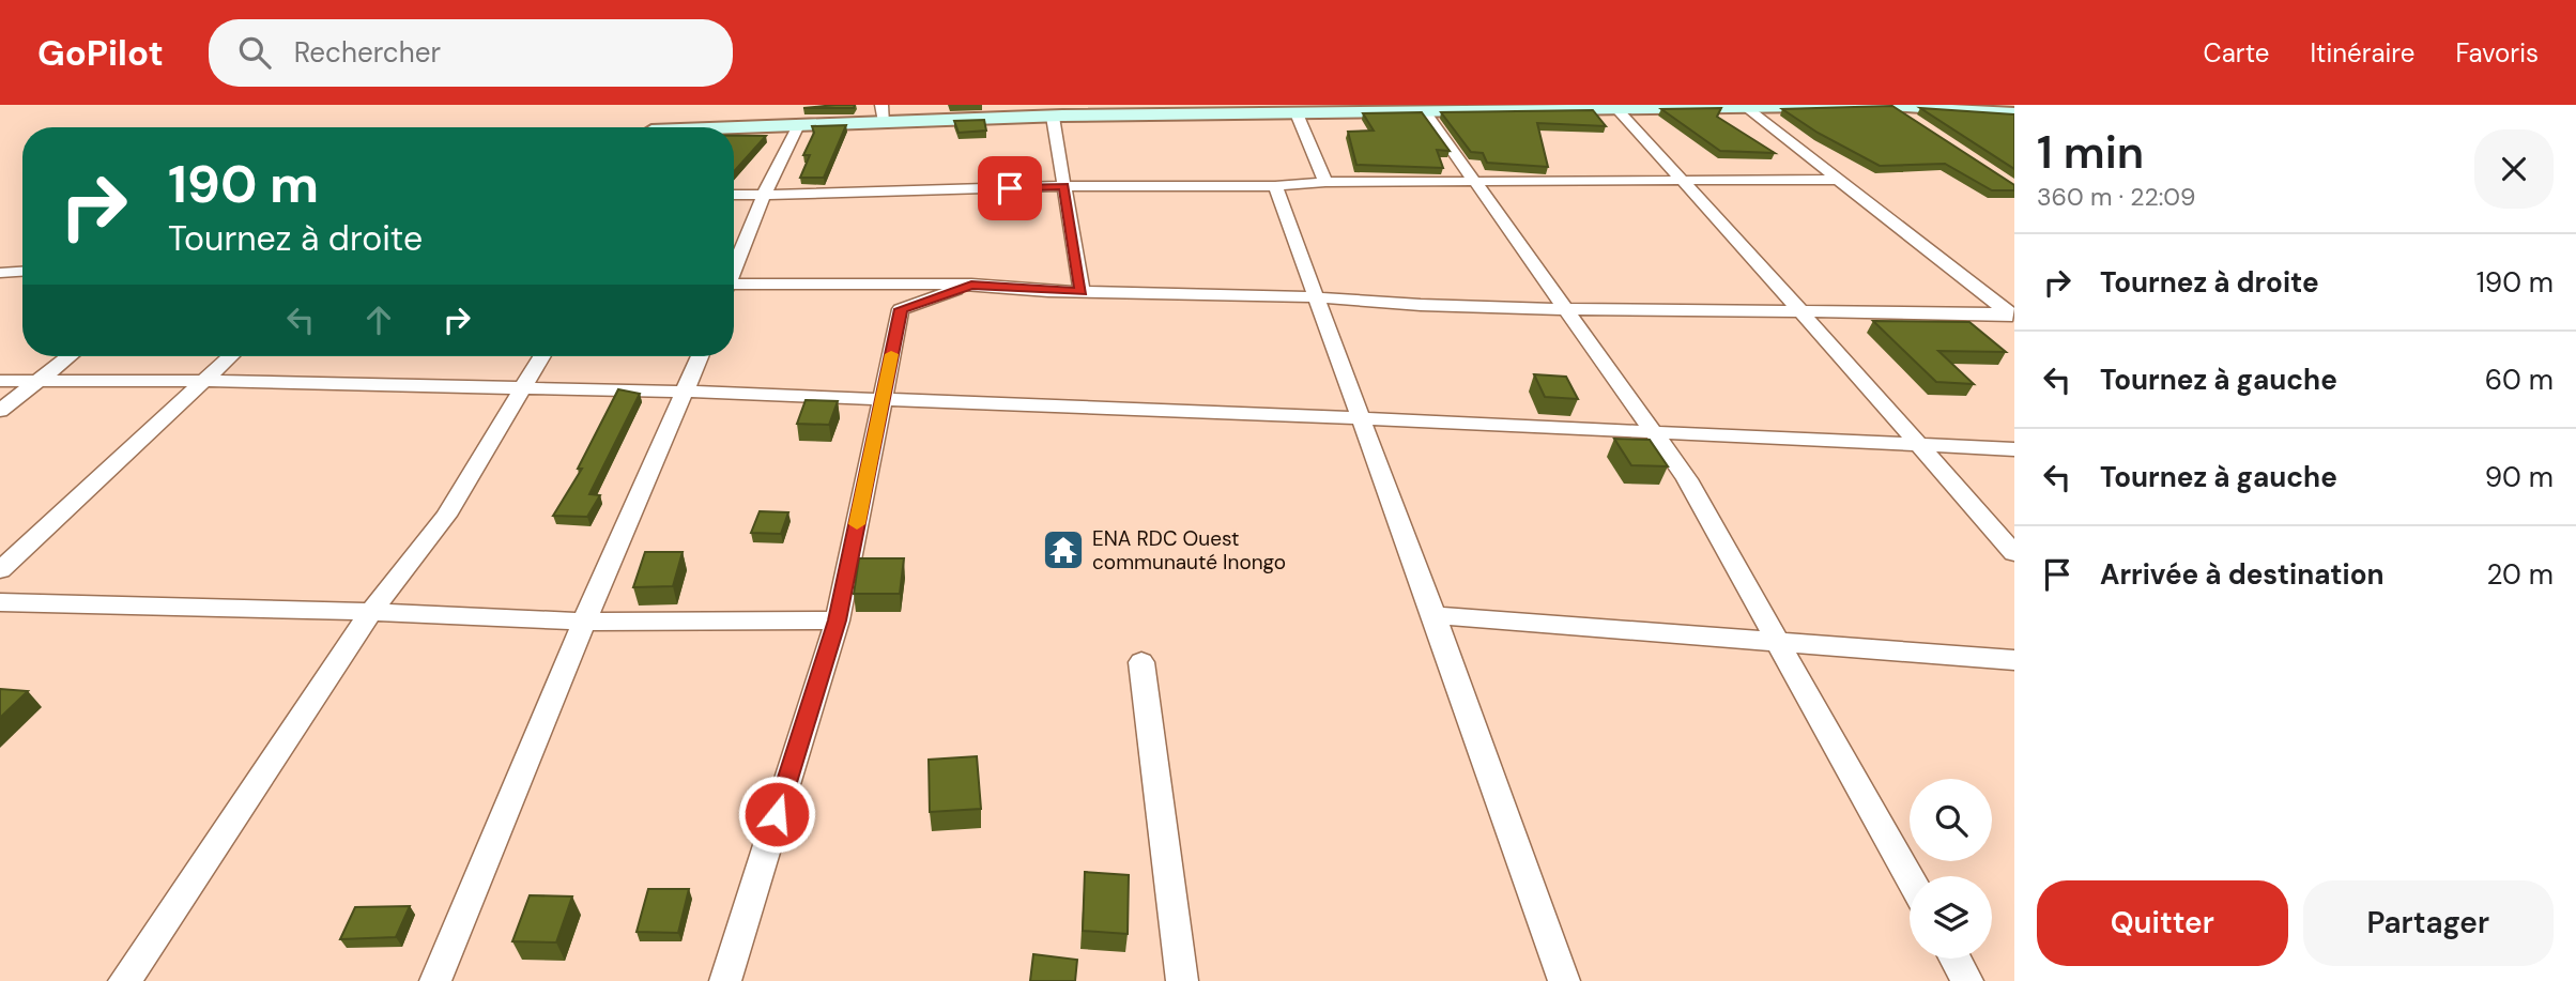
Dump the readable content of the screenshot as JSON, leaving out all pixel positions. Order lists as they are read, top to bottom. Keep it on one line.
{"places":{"temple":["ENA RDC Ouest communauté Inongo"]},"page":{"header":"GoPilot","search":"Rechercher","nav":["Carte","Itinéraire","Favoris"],"heading":["1 min","360 m · 22:09"],"turn":["190 m","Tournez à droite"],"list":[{"name":"Tournez à droite","value":"190 m"},{"name":"Tournez à gauche","value":"60 m"},{"name":"Tournez à gauche","value":"90 m"},{"name":"Arrivée à destination","value":"20 m"}],"buttons":["Quitter","Partager"]}}
